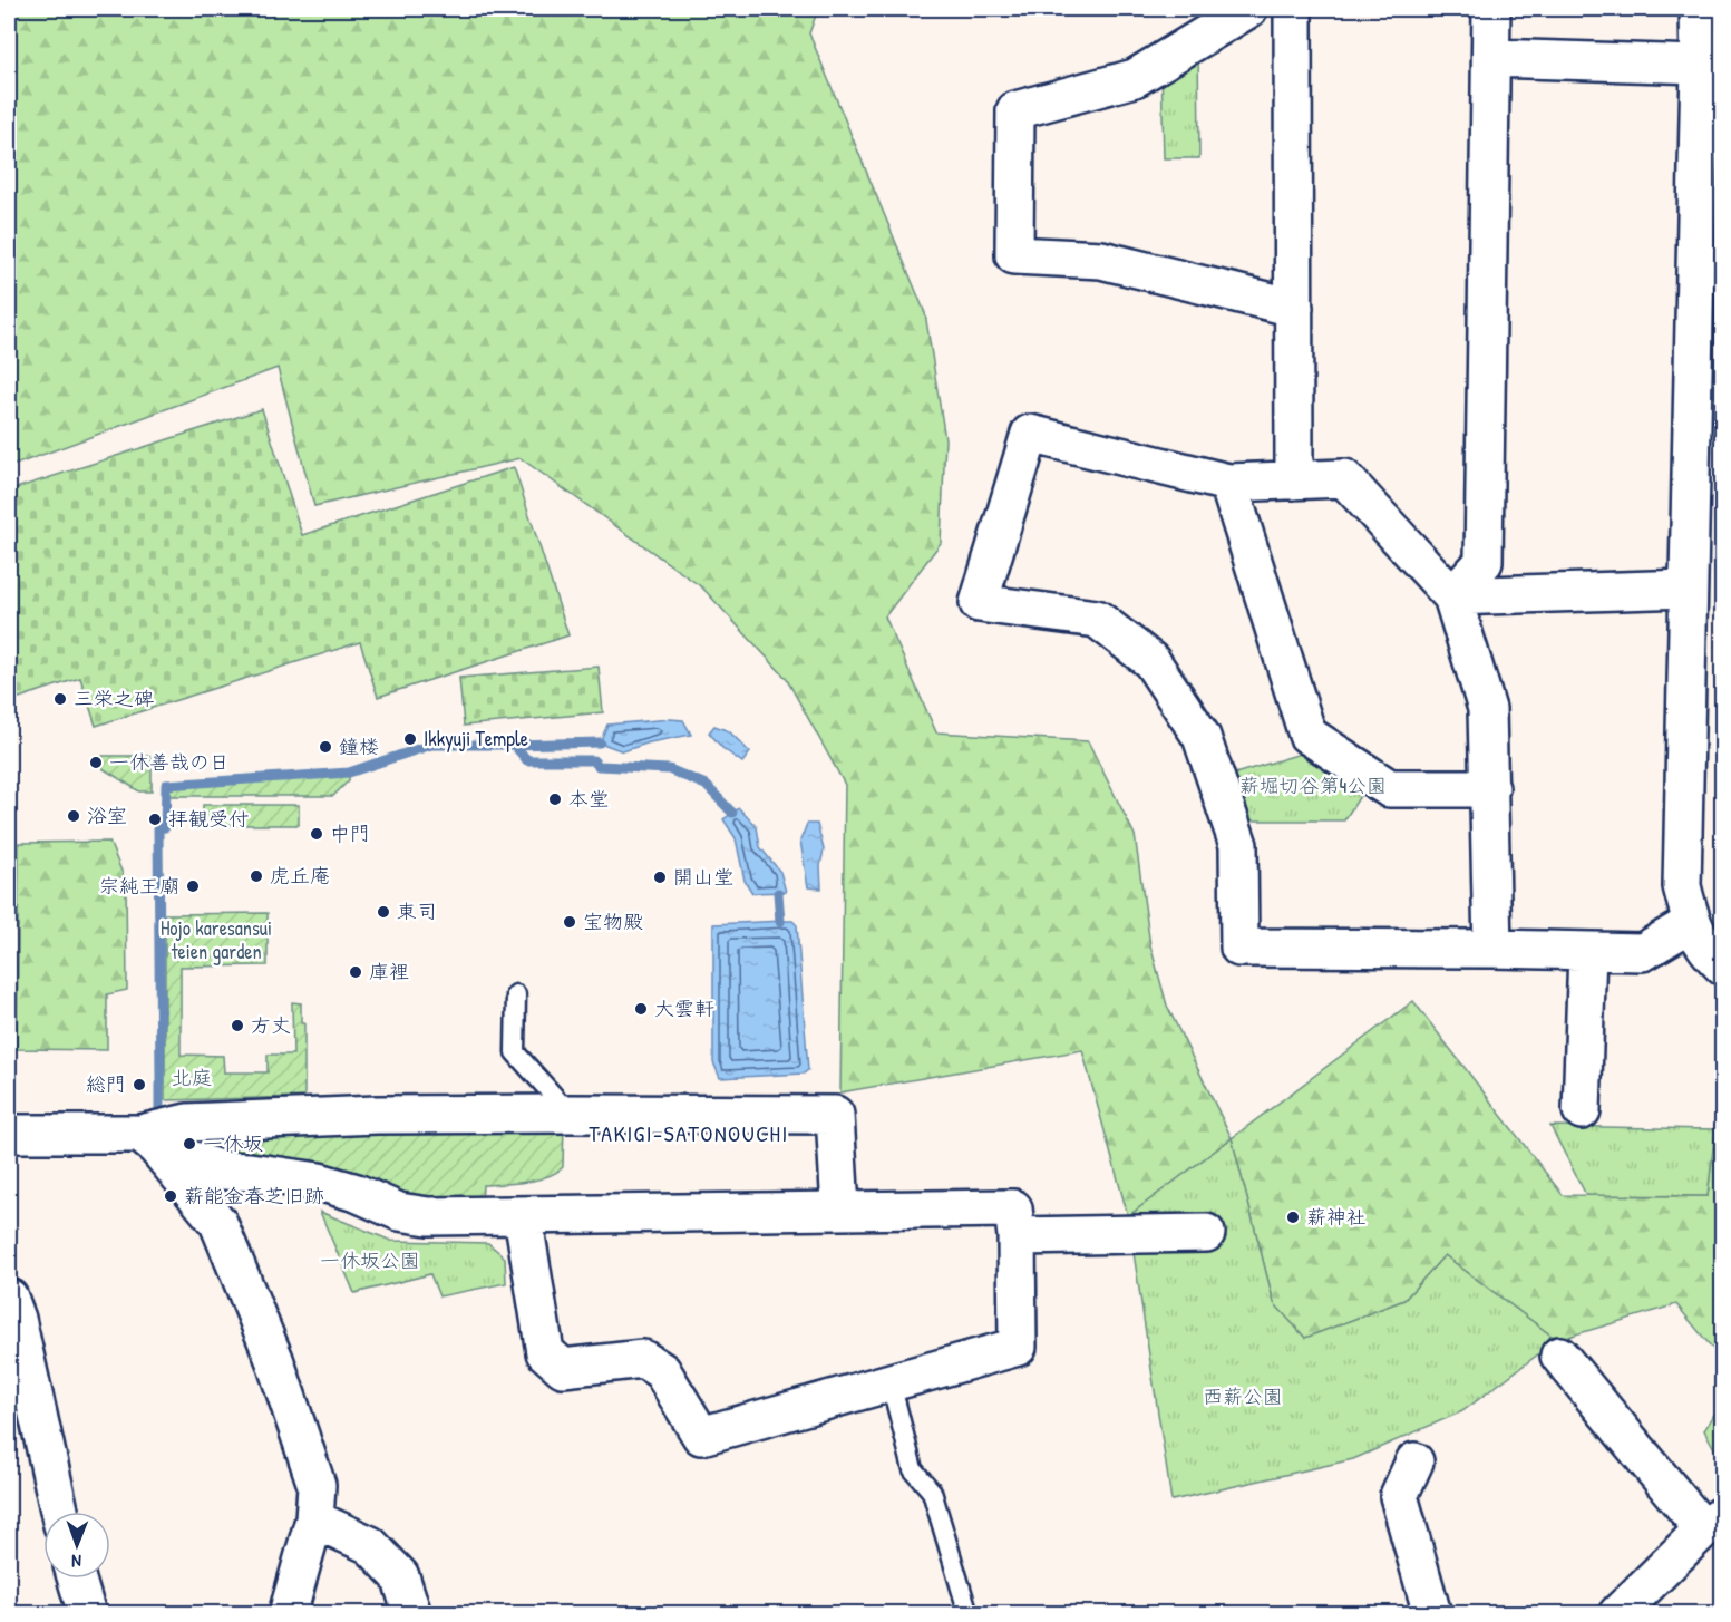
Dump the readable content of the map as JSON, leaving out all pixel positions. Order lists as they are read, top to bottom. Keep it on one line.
{"districts":["TAKIGI-SATONOUCHI"],"parks":["薪堀切谷第4公園","Hojo karesansui teien garden","北庭","一休坂公園","西薪公園"],"places":["三栄之碑","Ikkyuji Temple","鐘楼","一休善哉の日","本堂","浴室","拝観受付","中門","虎丘庵","開山堂","宗純王廟","東司","宝物殿","庫裡","大雲軒","方丈","総門","一休坂","薪能金春芝旧跡","薪神社"],"north":"bottom"}
